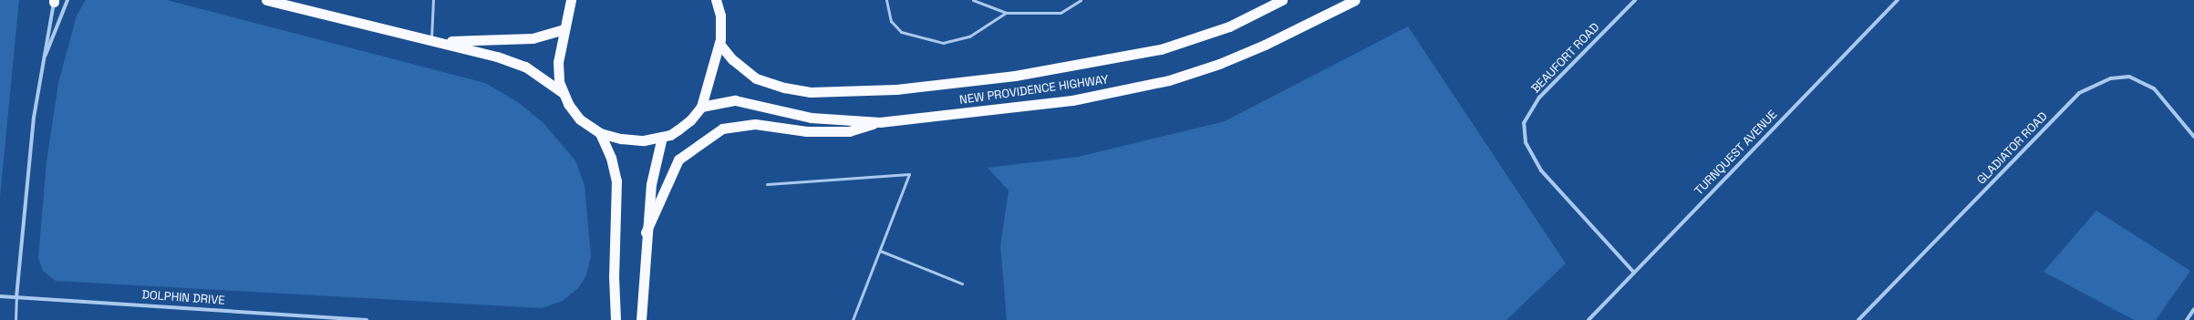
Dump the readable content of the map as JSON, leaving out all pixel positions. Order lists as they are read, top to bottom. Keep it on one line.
{"streets":{"highway":["NEW PROVIDENCE HIGHWAY"],"street":["BEAUFORT ROAD","GLADIATOR ROAD","TURNQUEST AVENUE","DOLPHIN DRIVE"]},"crossings":[["BEAUFORT ROAD","TURNQUEST AVENUE"]]}
